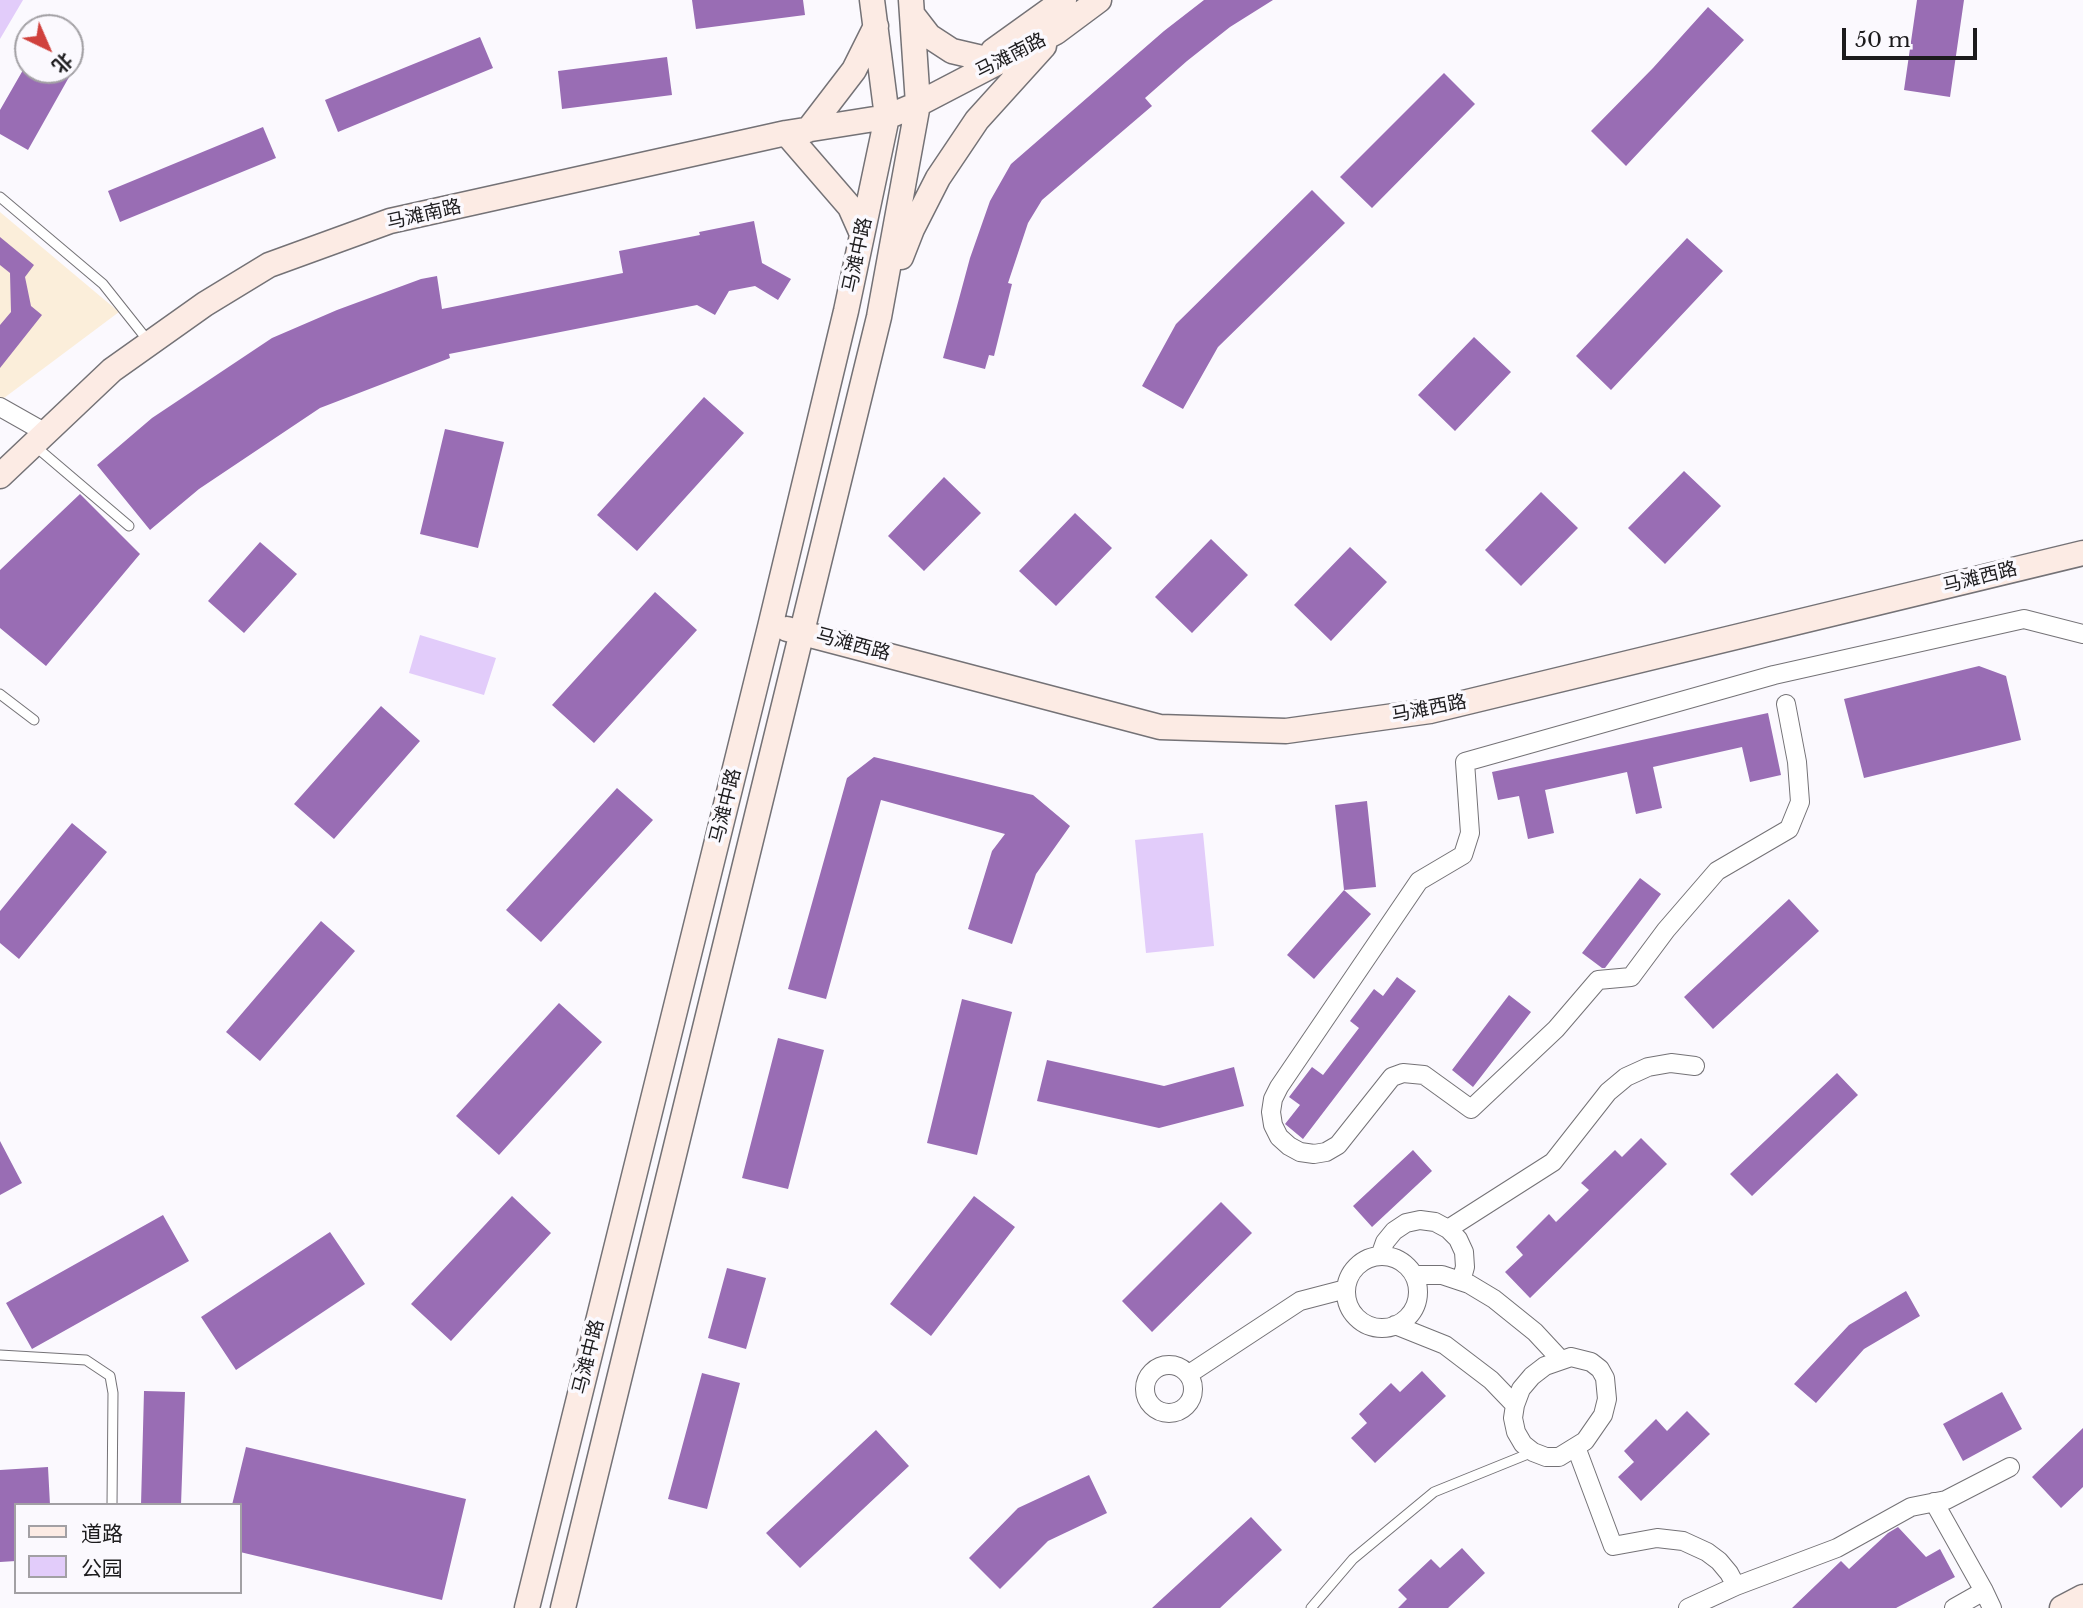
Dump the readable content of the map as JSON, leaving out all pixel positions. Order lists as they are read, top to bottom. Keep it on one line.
{"streets":{"main road":["马滩南路","马滩中路","马滩西路"]},"crossings":[["马滩南路","马滩中路"],["马滩中路","马滩西路"]],"legend":["道路","公园"],"scale_bar":"50 m","north":"bottom right"}
